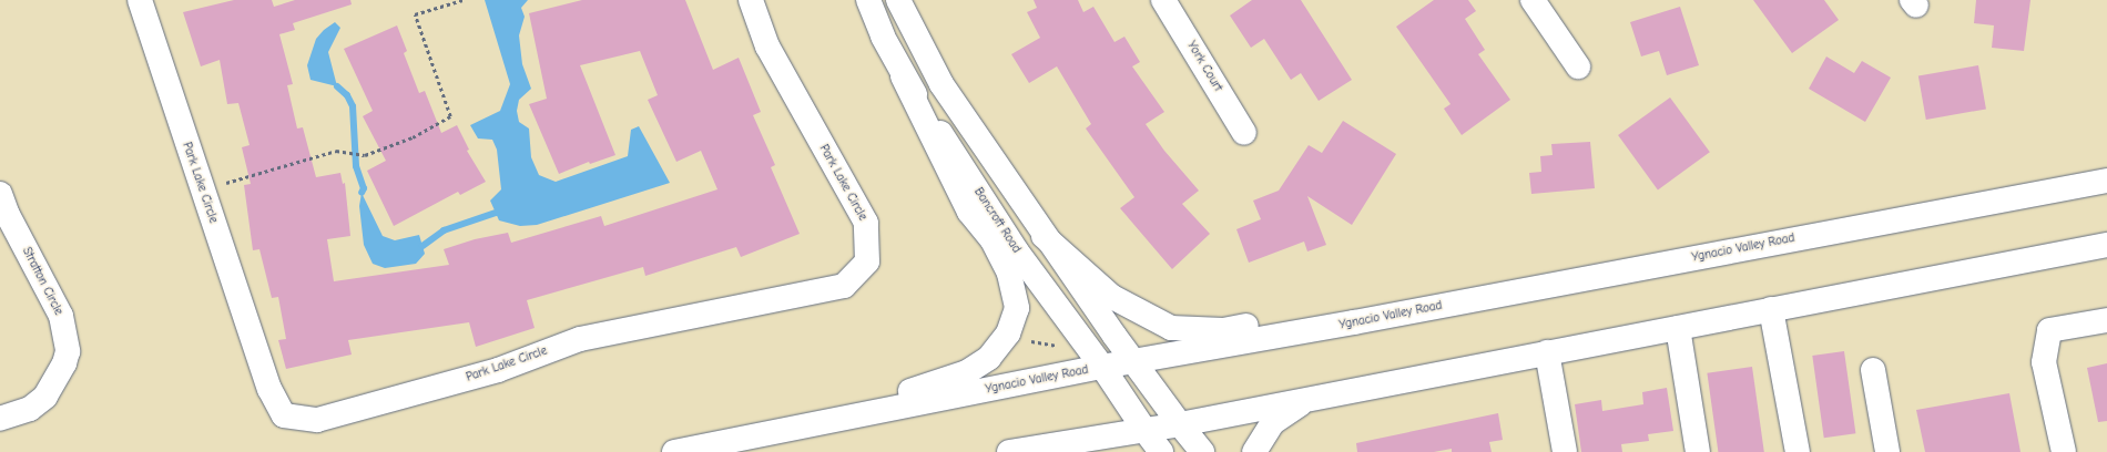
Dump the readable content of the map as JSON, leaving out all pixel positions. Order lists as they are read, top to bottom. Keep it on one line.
{"streets":{"main road":["York Court","Park Lake Circle","Bancroft Road","Ygnacio Valley Road","Stratton Circle"]},"crossings":[["Bancroft Road","Ygnacio Valley Road"]]}
